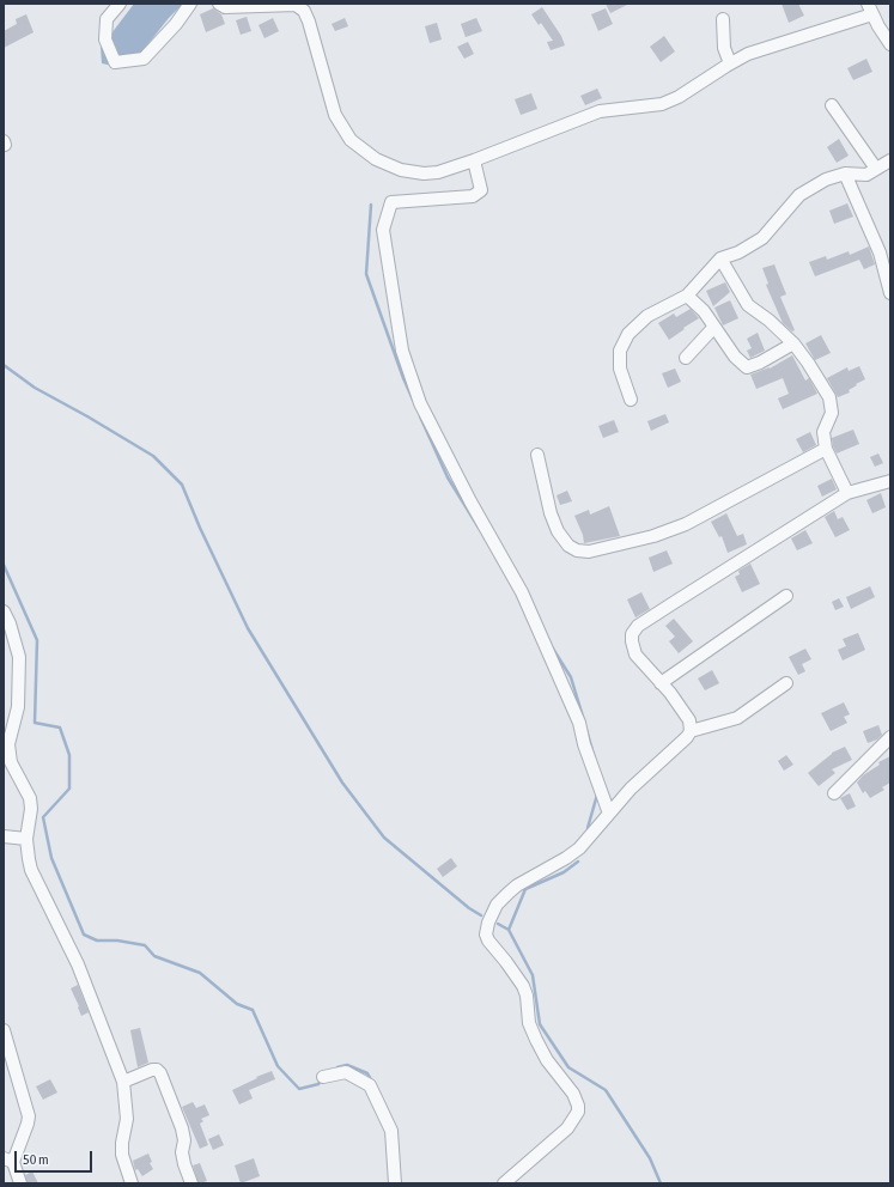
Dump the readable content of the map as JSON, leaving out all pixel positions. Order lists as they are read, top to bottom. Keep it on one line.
{"scale_bar":"50 m"}
